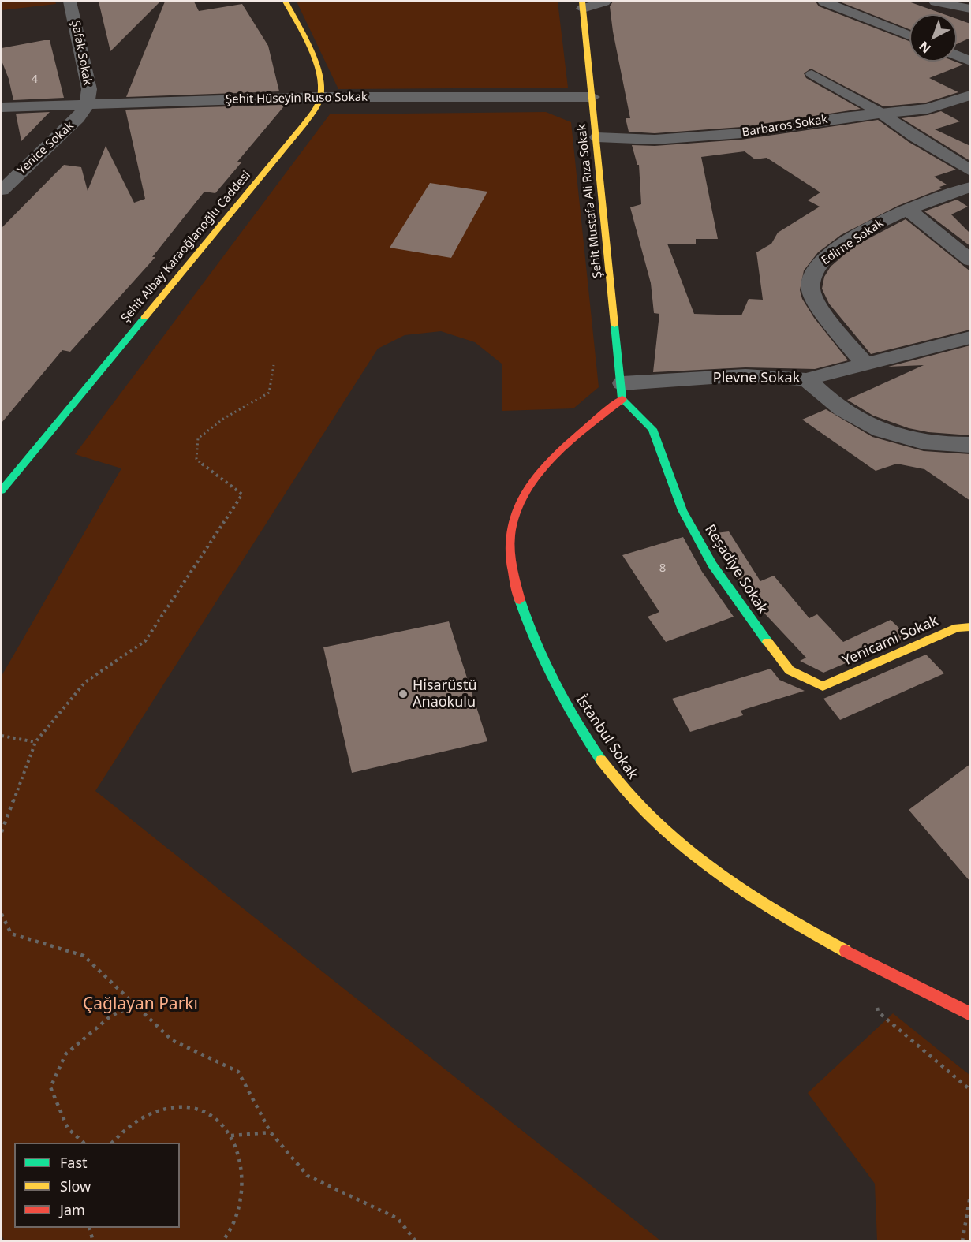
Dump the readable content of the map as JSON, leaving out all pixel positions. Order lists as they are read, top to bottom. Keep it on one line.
{"streets":{"street":["Şafak Sokak","Şehit Hüseyin Ruso Sokak","Barbaros Sokak","Yenice Sokak","Şehit Mustafa Ali Rıza Sokak","Edirne Sokak","Şehit Albay Karaoğlanoğlu Caddesi","Plevne Sokak","Reşadiye Sokak","Yenicami Sokak","İstanbul Sokak"]},"crossings":[["Şafak Sokak","Şehit Hüseyin Ruso Sokak"],["Şafak Sokak","Yenice Sokak"],["Şehit Hüseyin Ruso Sokak","Yenice Sokak"],["Şehit Hüseyin Ruso Sokak","Şehit Mustafa Ali Rıza Sokak"],["Şehit Hüseyin Ruso Sokak","Şehit Albay Karaoğlanoğlu Caddesi"],["Barbaros Sokak","Şehit Mustafa Ali Rıza Sokak"],["Şehit Mustafa Ali Rıza Sokak","Plevne Sokak"],["Şehit Mustafa Ali Rıza Sokak","Reşadiye Sokak"],["Şehit Mustafa Ali Rıza Sokak","İstanbul Sokak"],["Edirne Sokak","Plevne Sokak"],["Plevne Sokak","Reşadiye Sokak"],["Plevne Sokak","İstanbul Sokak"],["Reşadiye Sokak","Yenicami Sokak"],["Reşadiye Sokak","İstanbul Sokak"]],"parks":["Çağlayan Parkı"],"places":["Hisarüstü Anaokulu"],"house_numbers":["4","8"],"legend":["Fast","Slow","Jam"],"north":"bottom left"}
